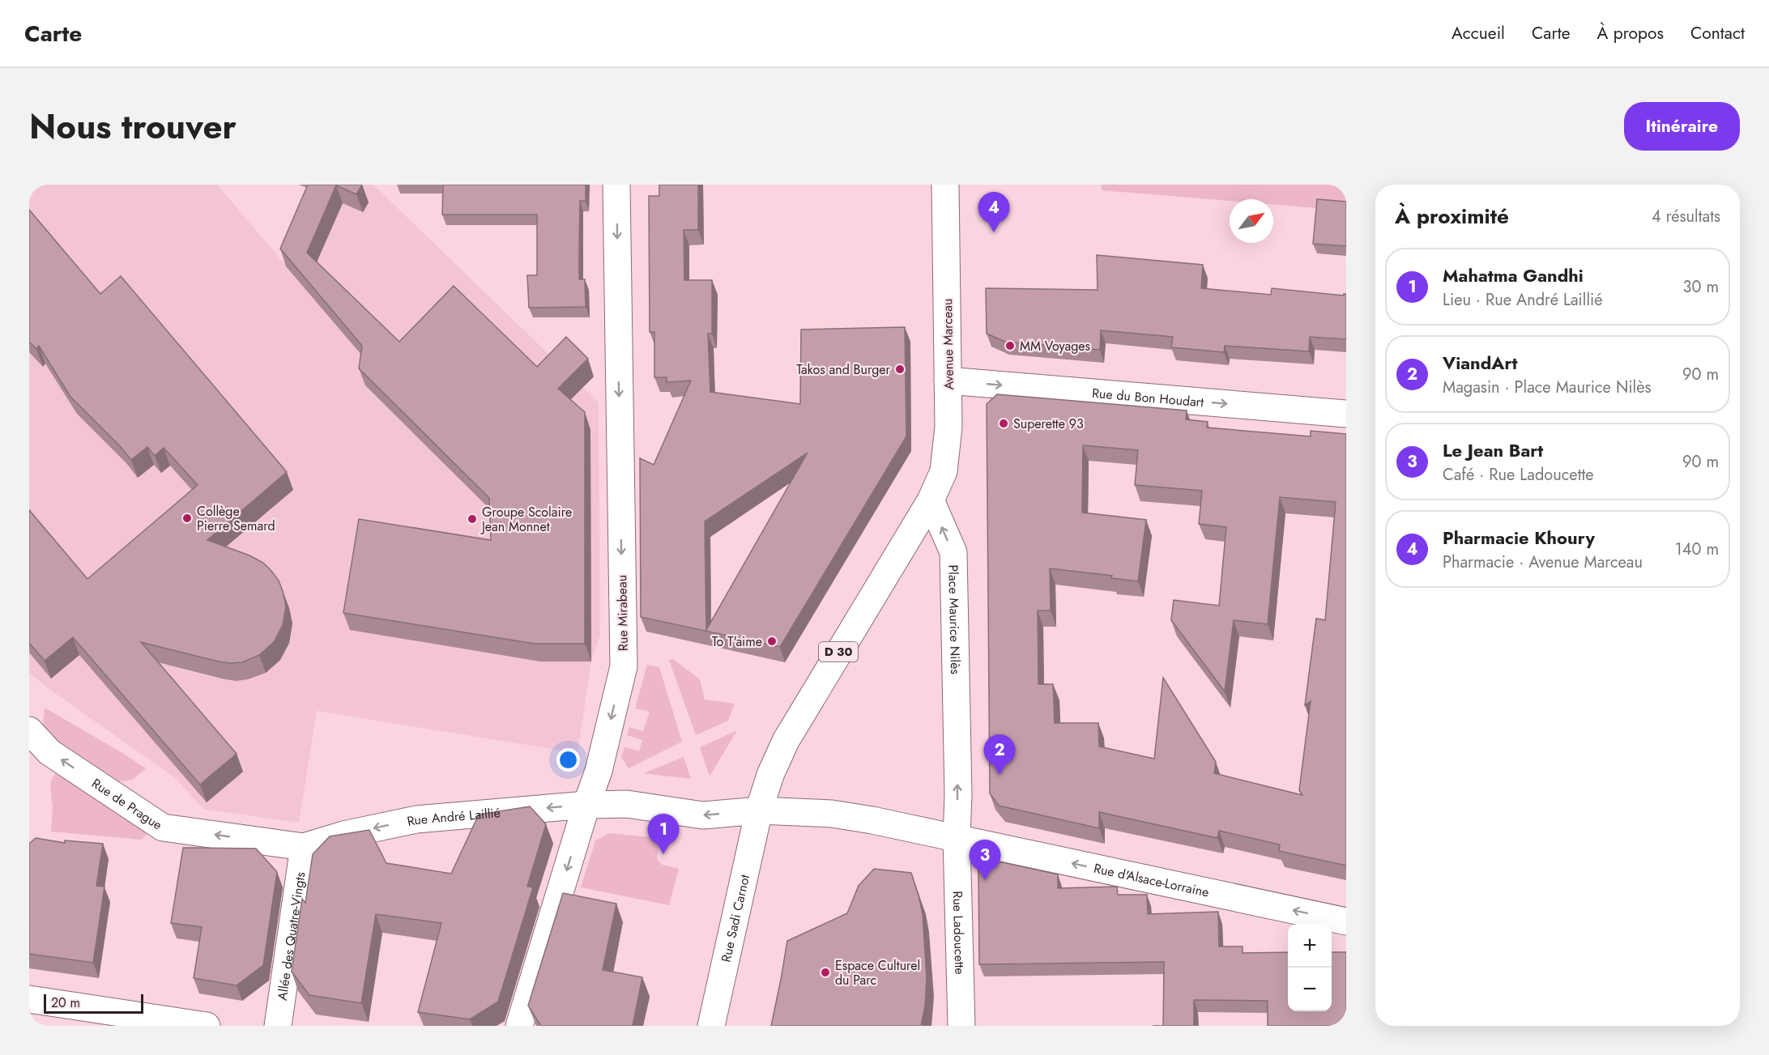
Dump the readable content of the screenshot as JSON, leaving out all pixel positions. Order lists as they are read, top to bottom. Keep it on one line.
{"streets":{"street":["Avenue Marceau","Rue du Bon Houdart","Rue Mirabeau","Place Maurice Nilès","D 30","Rue de Prague","Rue André Laillié","Rue d'Alsace-Lorraine","Rue Sadi Carnot","Rue Ladoucette","Allée des Quatre-Vingts"]},"crossings":[["Avenue Marceau","Rue du Bon Houdart"],["Avenue Marceau","Place Maurice Nilès"],["Avenue Marceau","D 30"],["Rue Mirabeau","Rue André Laillié"],["Place Maurice Nilès","D 30"],["Place Maurice Nilès","Rue d'Alsace-Lorraine"],["Place Maurice Nilès","Rue Ladoucette"],["D 30","Rue André Laillié"],["D 30","Rue Sadi Carnot"],["Rue de Prague","Rue André Laillié"],["Rue André Laillié","Rue Sadi Carnot"],["Rue André Laillié","Allée des Quatre-Vingts"],["Rue d'Alsace-Lorraine","Rue Ladoucette"]],"one_way":["Rue du Bon Houdart","Rue Mirabeau","Place Maurice Nilès","Rue André Laillié","Rue d'Alsace-Lorraine"],"places":["MM Voyages","Takos and Burger","Superette 93","Collège Pierre Semard","Groupe Scolaire Jean Monnet","To T'aime","Espace Culturel du Parc"],"scale_bar":"20 m","north":"top right","page":{"header":"Carte","nav":["Accueil","Carte","À propos","Contact"],"title":"Nous trouver","buttons":"Itinéraire","heading":["À proximité","4 résultats"],"pins":["4","2","1","3"],"list":[{"mark":"1","name":"Mahatma Gandhi","note":"Lieu · Rue André Laillié","value":"30 m"},{"mark":"2","name":"ViandArt","note":"Magasin · Place Maurice Nilès","value":"90 m"},{"mark":"3","name":"Le Jean Bart","note":"Café · Rue Ladoucette","value":"90 m"},{"mark":"4","name":"Pharmacie Khoury","note":"Pharmacie · Avenue Marceau","value":"140 m"}],"map_buttons":["+","−"],"scale":"20 m"}}
